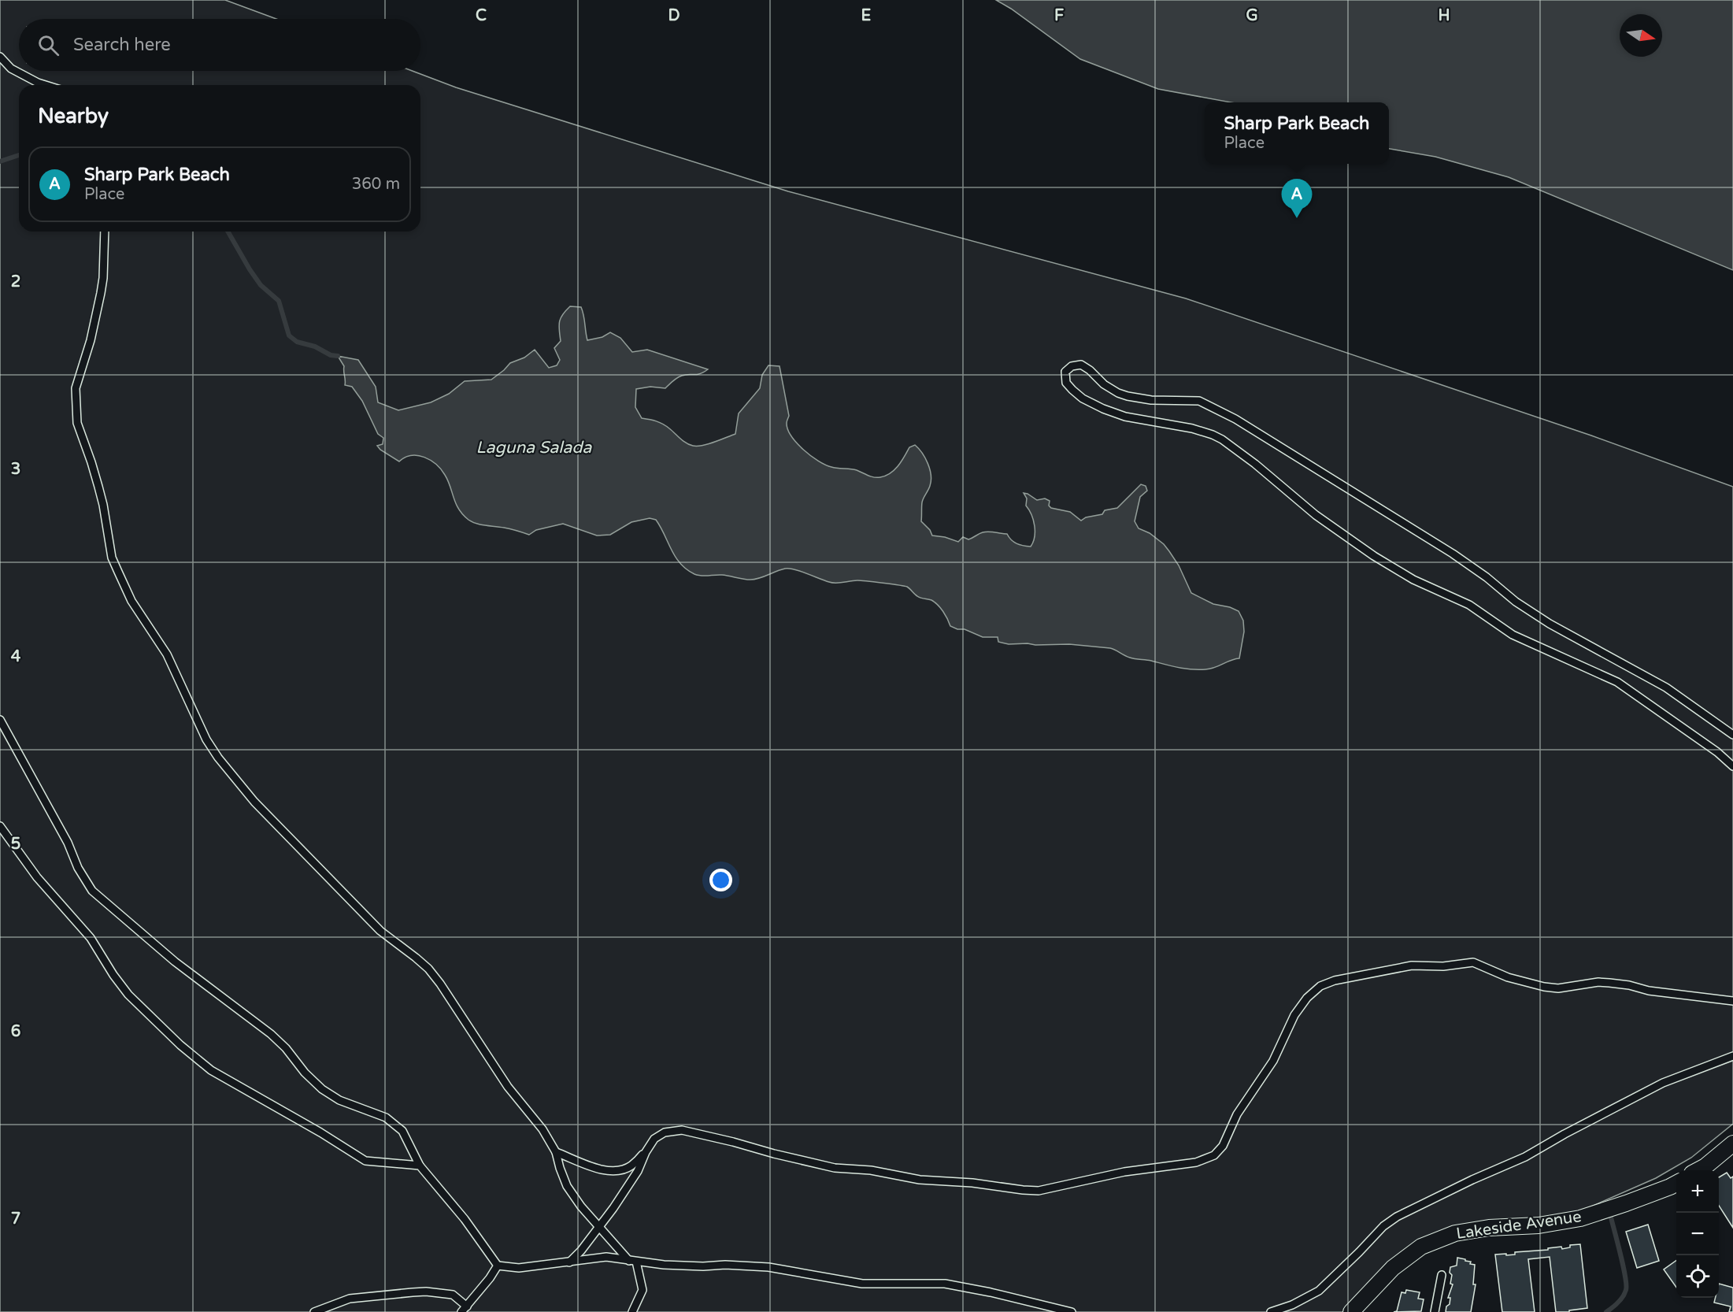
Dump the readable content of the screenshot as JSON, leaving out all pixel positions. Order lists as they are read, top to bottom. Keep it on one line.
{"streets":{"street":["Lakeside Avenue"]},"water":["Laguna Salada"],"north":"right","page":{"search":"Search here","heading":"Nearby","popup":["Sharp Park Beach","Place"],"list":[{"mark":"A","name":"Sharp Park Beach","note":"Place","value":"360 m"}],"pins":"A","map_buttons":["+","−"]},"grid":{"columns":["C","D","E","F","G","H"],"rows":["2","3","4","5","6","7"]}}
